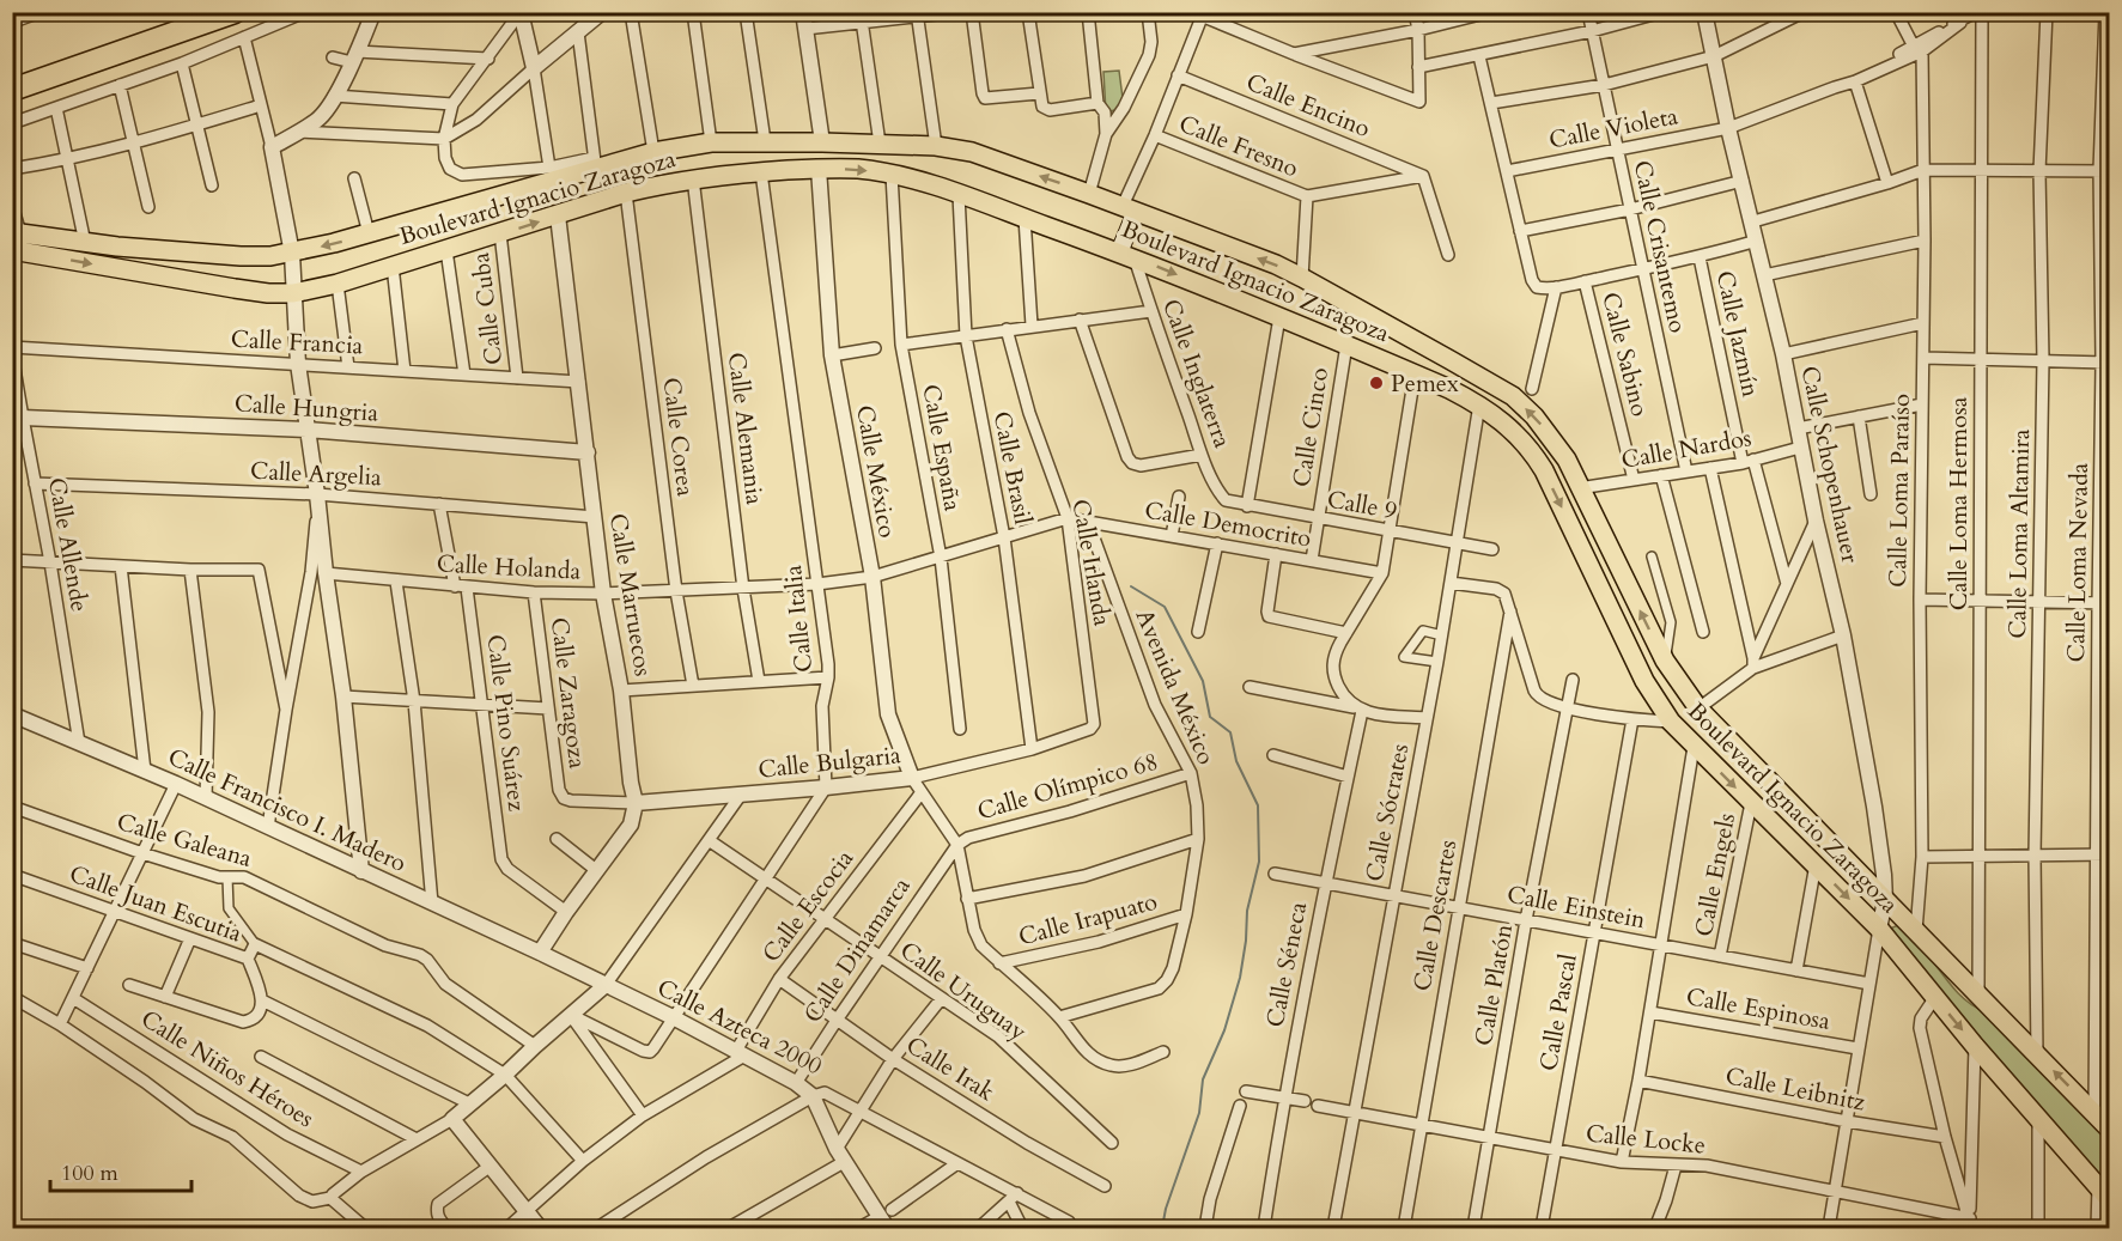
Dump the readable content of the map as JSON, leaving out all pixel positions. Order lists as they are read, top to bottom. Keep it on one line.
{"streets":{"main road":["Boulevard Ignacio Zaragoza"],"street":["Calle Encino","Calle Violeta","Calle Fresno","Calle Crisantemo","Calle Cuba","Calle Jazmín","Calle Francia","Calle Sabino","Calle Inglaterra","Calle Hungria","Calle Cinco","Calle Alemania","Calle Corea","Calle España","Calle Nardos","Calle Schopenhauer","Calle Brasil","Calle México","Calle Argelia","Calle Loma Paraíso","Calle Loma Hermosa","Calle 9","Calle Democrito","Calle Loma Altamira","Calle Allende","Calle Irlanda","Calle Loma Nevada","Calle Holanda","Calle Marruecos","Calle Italia","Avenida México","Calle Zaragoza","Calle Pino Suárez","Calle Bulgaria","Calle Olímpico 68","Calle Francisco I. Madero","Calle Sócrates","Calle Galeana","Calle Engels","Calle Juan Escutia","Calle Escocia","Calle Einstein","Calle Descartes","Calle Irapuato","Calle Dinamarca","Calle Séneca","Calle Platón","Calle Uruguay","Calle Espinosa","Calle Pascal","Calle Azteca 2000","Calle Niños Héroes","Calle Irak","Calle Leibnitz","Calle Locke"]},"crossings":[["Calle Violeta","Calle Crisantemo"],["Calle Violeta","Calle Schopenhauer"],["Boulevard Ignacio Zaragoza","Calle Cuba"],["Boulevard Ignacio Zaragoza","Calle Inglaterra"],["Boulevard Ignacio Zaragoza","Calle Cinco"],["Boulevard Ignacio Zaragoza","Calle Alemania"],["Boulevard Ignacio Zaragoza","Calle Corea"],["Boulevard Ignacio Zaragoza","Calle España"],["Boulevard Ignacio Zaragoza","Calle Nardos"],["Boulevard Ignacio Zaragoza","Calle Schopenhauer"],["Boulevard Ignacio Zaragoza","Calle Brasil"],["Boulevard Ignacio Zaragoza","Calle México"],["Boulevard Ignacio Zaragoza","Calle Loma Paraíso"],["Boulevard Ignacio Zaragoza","Calle Loma Hermosa"],["Boulevard Ignacio Zaragoza","Calle Loma Altamira"],["Boulevard Ignacio Zaragoza","Calle Loma Nevada"],["Boulevard Ignacio Zaragoza","Calle Marruecos"],["Boulevard Ignacio Zaragoza","Calle Italia"],["Boulevard Ignacio Zaragoza","Calle Sócrates"],["Boulevard Ignacio Zaragoza","Calle Engels"],["Calle Crisantemo","Calle Nardos"],["Calle Cuba","Calle Francia"],["Calle Jazmín","Calle Nardos"],["Calle Francia","Calle Marruecos"],["Calle Sabino","Calle Nardos"],["Calle Inglaterra","Calle 9"],["Calle Hungria","Calle Allende"],["Calle Hungria","Calle Marruecos"],["Calle Cinco","Calle 9"],["Calle Cinco","Calle Democrito"],["Calle Alemania","Calle Holanda"],["Calle Corea","Calle Holanda"],["Calle España","Calle Holanda"],["Calle Nardos","Calle Schopenhauer"],["Calle Brasil","Calle Holanda"],["Calle Brasil","Calle Bulgaria"],["Calle México","Calle Holanda"],["Calle México","Calle Bulgaria"],["Calle Argelia","Calle Allende"],["Calle Argelia","Calle Marruecos"],["Calle 9","Calle Sócrates"],["Calle Democrito","Calle Irlanda"],["Calle Democrito","Calle Holanda"],["Calle Democrito","Avenida México"],["Calle Allende","Calle Francisco I. Madero"],["Calle Irlanda","Calle Holanda"],["Calle Irlanda","Calle Bulgaria"],["Calle Holanda","Calle Marruecos"],["Calle Holanda","Calle Italia"],["Calle Holanda","Calle Zaragoza"],["Calle Holanda","Calle Pino Suárez"],["Calle Marruecos","Calle Bulgaria"],["Calle Italia","Calle Bulgaria"],["Avenida México","Calle Olímpico 68"],["Avenida México","Calle Irapuato"],["Calle Zaragoza","Calle Bulgaria"],["Calle Olímpico 68","Calle Dinamarca"],["Calle Francisco I. Madero","Calle Azteca 2000"],["Calle Sócrates","Calle Einstein"],["Calle Sócrates","Calle Locke"],["Calle Engels","Calle Einstein"],["Calle Escocia","Calle Uruguay"],["Calle Escocia","Calle Azteca 2000"],["Calle Escocia","Calle Irak"],["Calle Einstein","Calle Descartes"],["Calle Einstein","Calle Séneca"],["Calle Einstein","Calle Platón"],["Calle Einstein","Calle Pascal"],["Calle Descartes","Calle Locke"],["Calle Dinamarca","Calle Uruguay"],["Calle Dinamarca","Calle Azteca 2000"],["Calle Dinamarca","Calle Irak"],["Calle Platón","Calle Locke"],["Calle Pascal","Calle Locke"]],"places":["Pemex"],"scale_bar":"100 m"}
